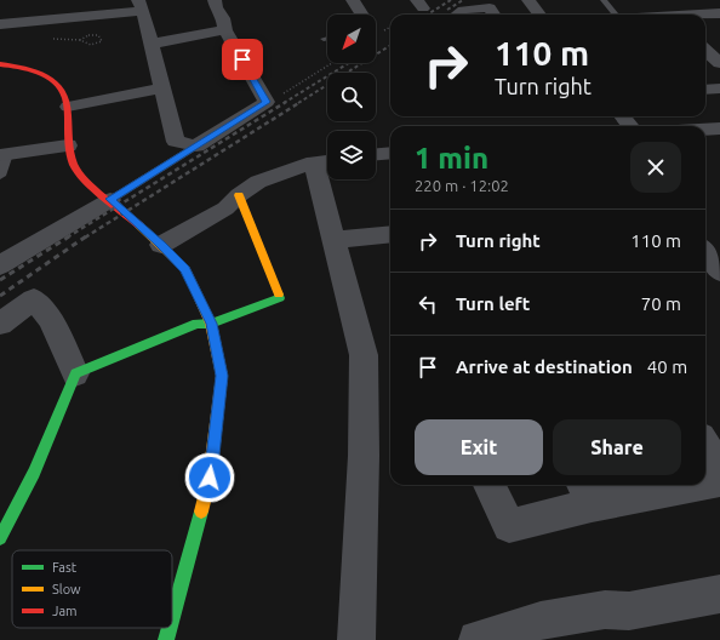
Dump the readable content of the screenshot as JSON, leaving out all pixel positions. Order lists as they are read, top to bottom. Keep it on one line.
{"legend":["Fast","Slow","Jam"],"north":"bottom left","page":{"turn":["110 m","Turn right"],"heading":["1 min","220 m · 12:02"],"list":[{"name":"Turn right","value":"110 m"},{"name":"Turn left","value":"70 m"},{"name":"Arrive at destination","value":"40 m"}],"buttons":["Exit","Share"]}}
